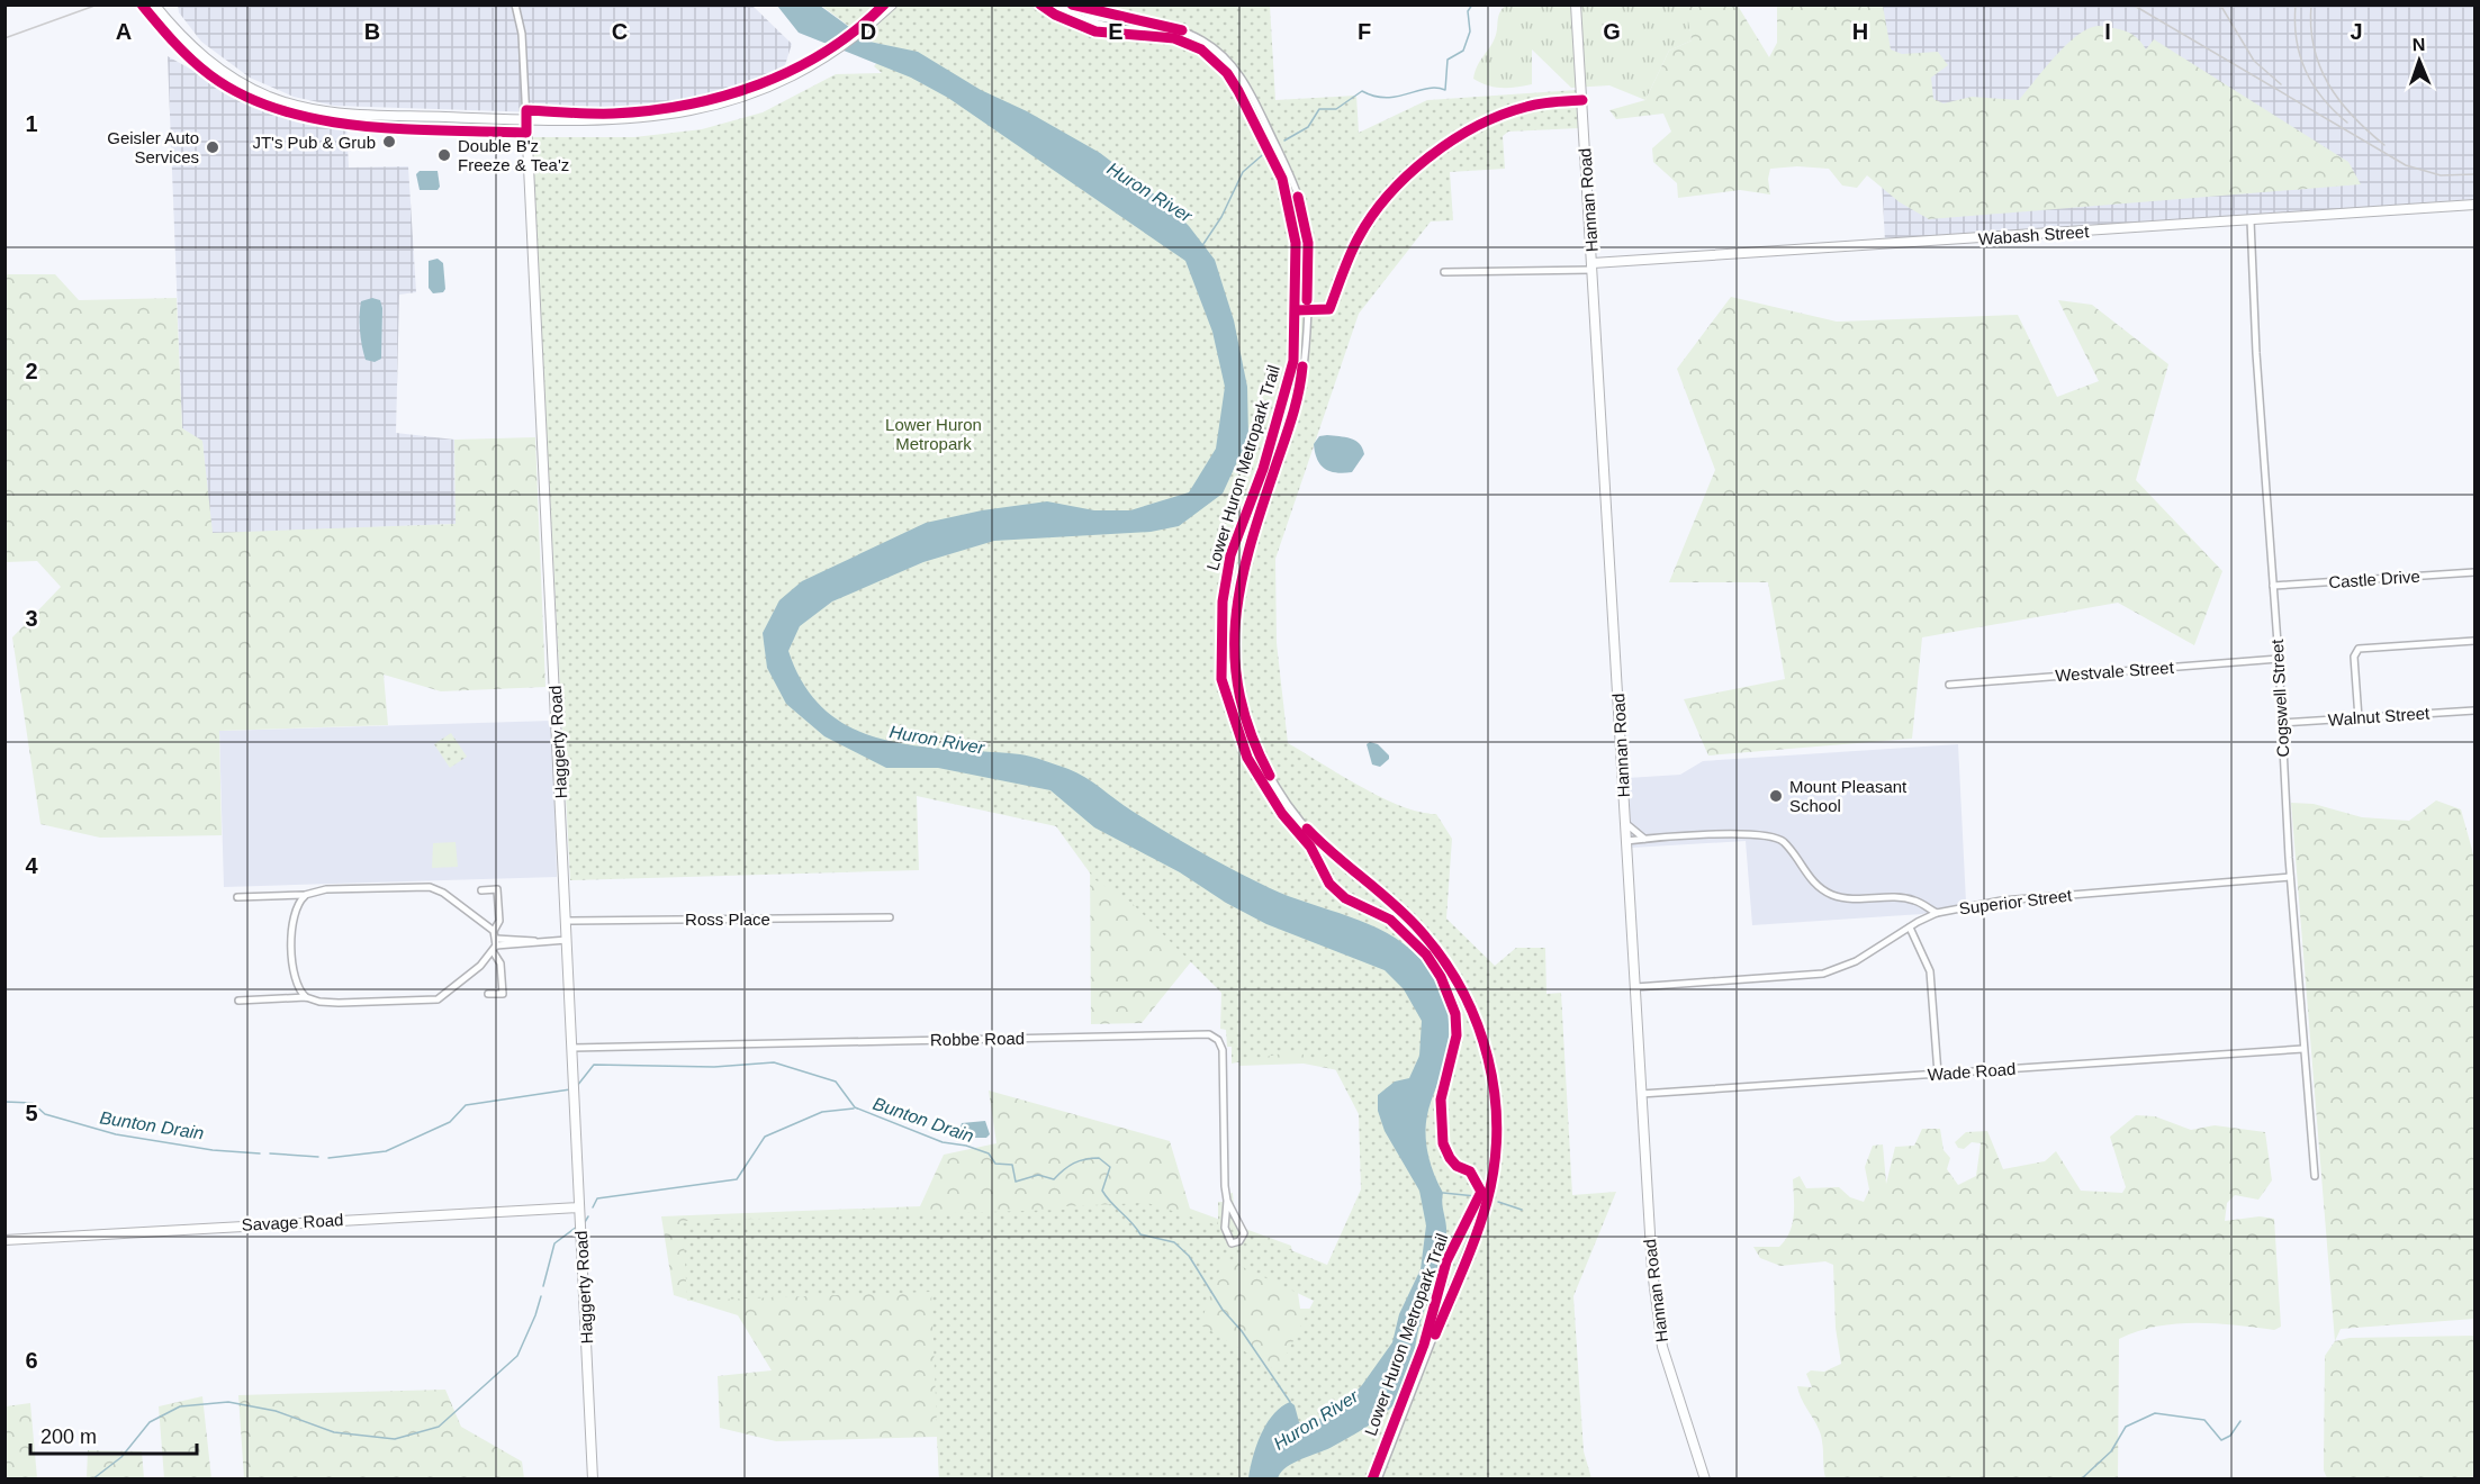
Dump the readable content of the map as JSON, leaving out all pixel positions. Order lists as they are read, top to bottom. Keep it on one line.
{"streets":{"street":["Hannan Road","Wabash Street","Castle Drive","Westvale Street","Cogswell Street","Walnut Street","Haggerty Road","Superior Street","Ross Place","Robbe Road","Wade Road","Savage Road"],"cycle path":["Lower Huron Metropark Trail"]},"crossings":[["Hannan Road","Wabash Street"],["Hannan Road","Superior Street"],["Hannan Road","Wade Road"],["Wabash Street","Cogswell Street"],["Castle Drive","Cogswell Street"],["Westvale Street","Cogswell Street"],["Cogswell Street","Walnut Street"],["Cogswell Street","Superior Street"],["Cogswell Street","Wade Road"],["Haggerty Road","Ross Place"],["Haggerty Road","Robbe Road"],["Haggerty Road","Savage Road"]],"water":["Huron River","Bunton Drain"],"parks":["Lower Huron Metropark"],"places":["JT's Pub & Grub","Geisler Auto Services","Double B'z Freeze & Tea'z","Mount Pleasant School"],"scale_bar":"200 m","north":"top","grid":{"columns":["A","B","C","D","E","F","G","H","I","J"],"rows":["1","2","3","4","5","6"]}}
